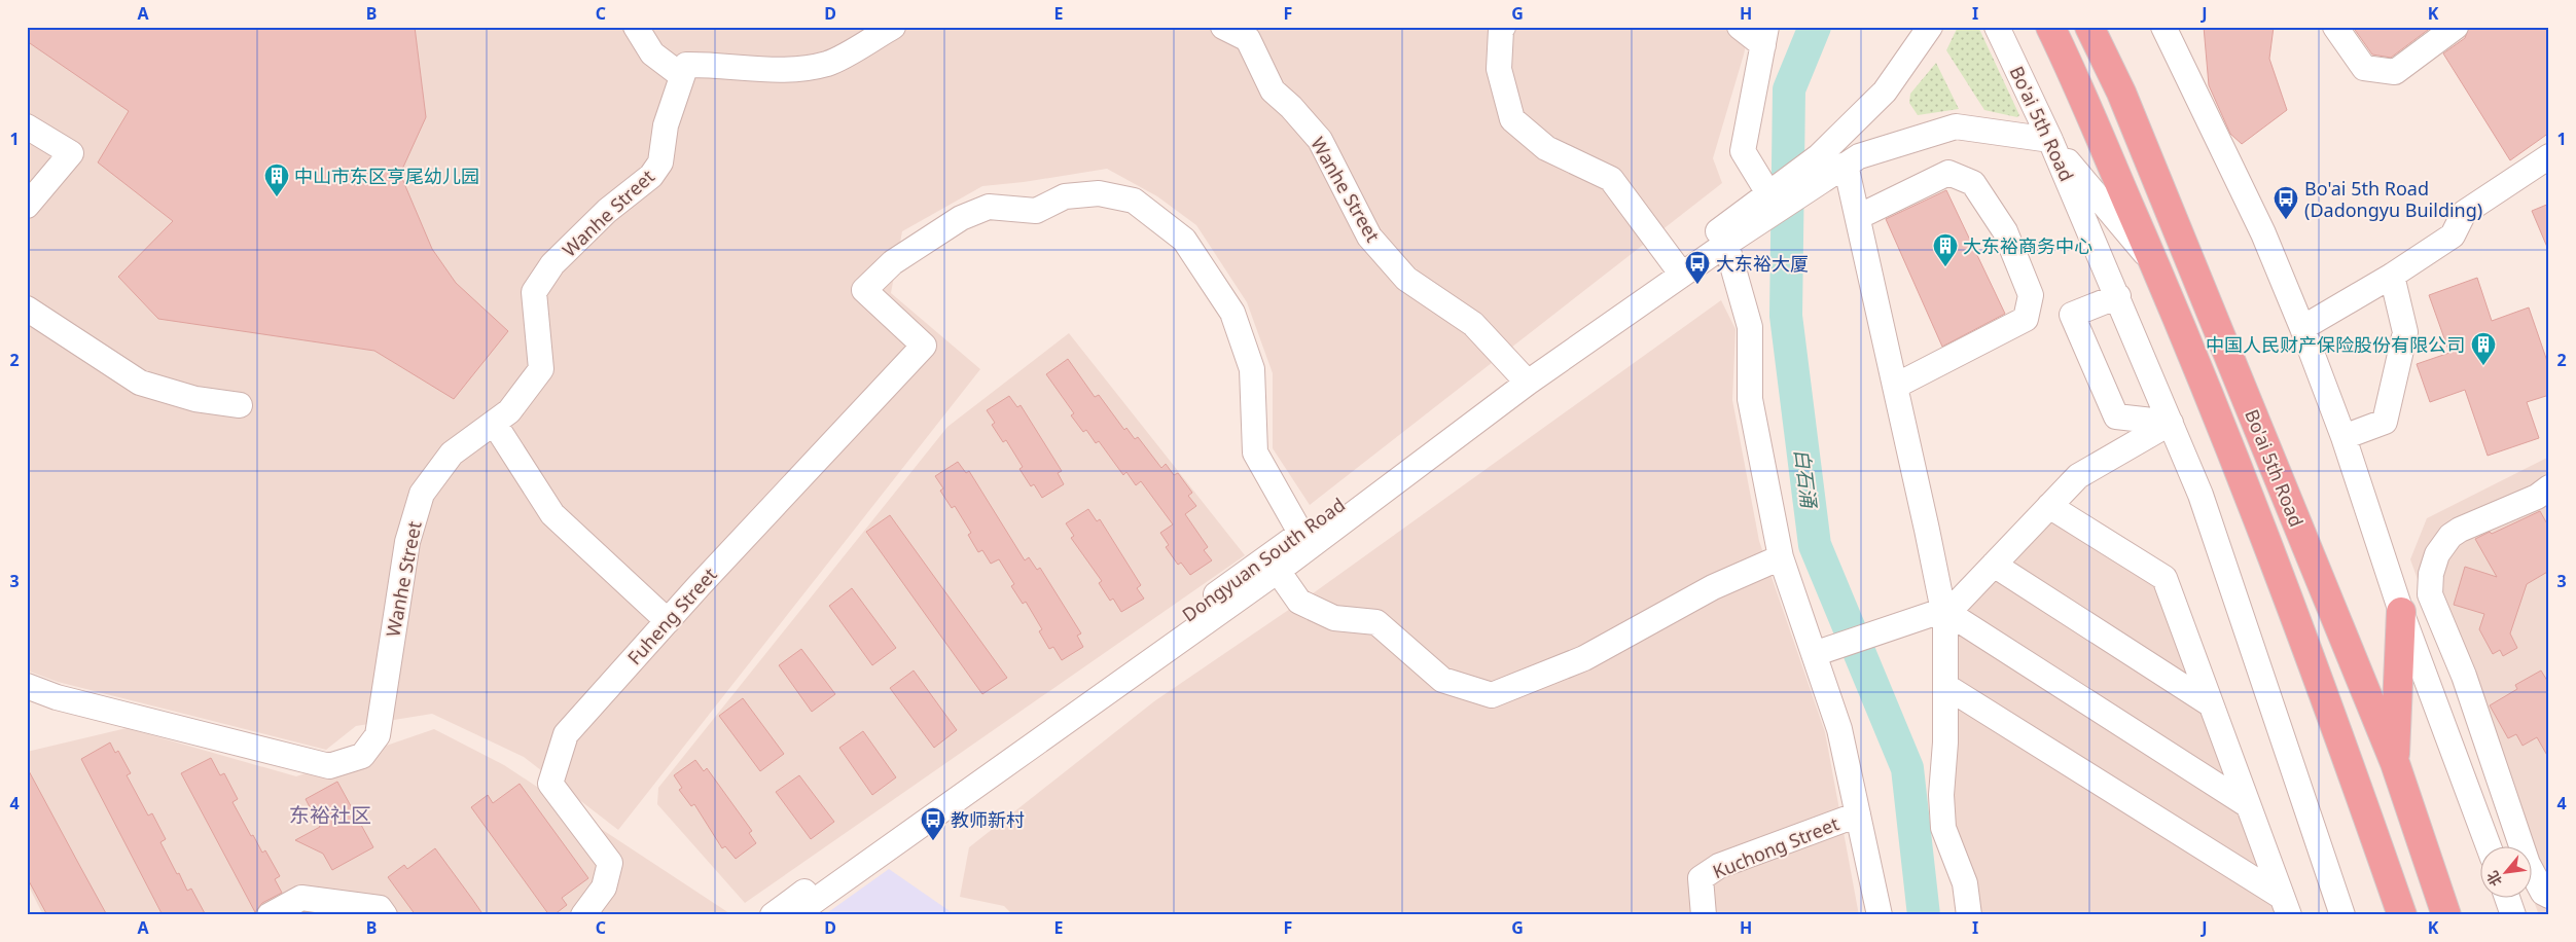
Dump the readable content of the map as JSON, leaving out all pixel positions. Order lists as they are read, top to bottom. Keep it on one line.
{"streets":{"highway":["Bo'ai 5th Road"],"street":["Wanhe Street","Dongyuan South Road","Fuheng Street","Kuchong Street"]},"crossings":[["Wanhe Street","Dongyuan South Road"],["Dongyuan South Road","Fuheng Street"]],"districts":["东裕社区"],"water":["白石涌"],"places":{"building":["中山市东区亨尾幼儿园","大东裕商务中心","中国人民财产保险股份有限公司"],"bus stop":["Bo'ai 5th Road (Dadongyu Building)","大东裕大厦","教师新村"]},"north":"bottom left","grid":{"columns":["A","B","C","D","E","F","G","H","I","J","K"],"rows":["1","2","3","4"]}}
